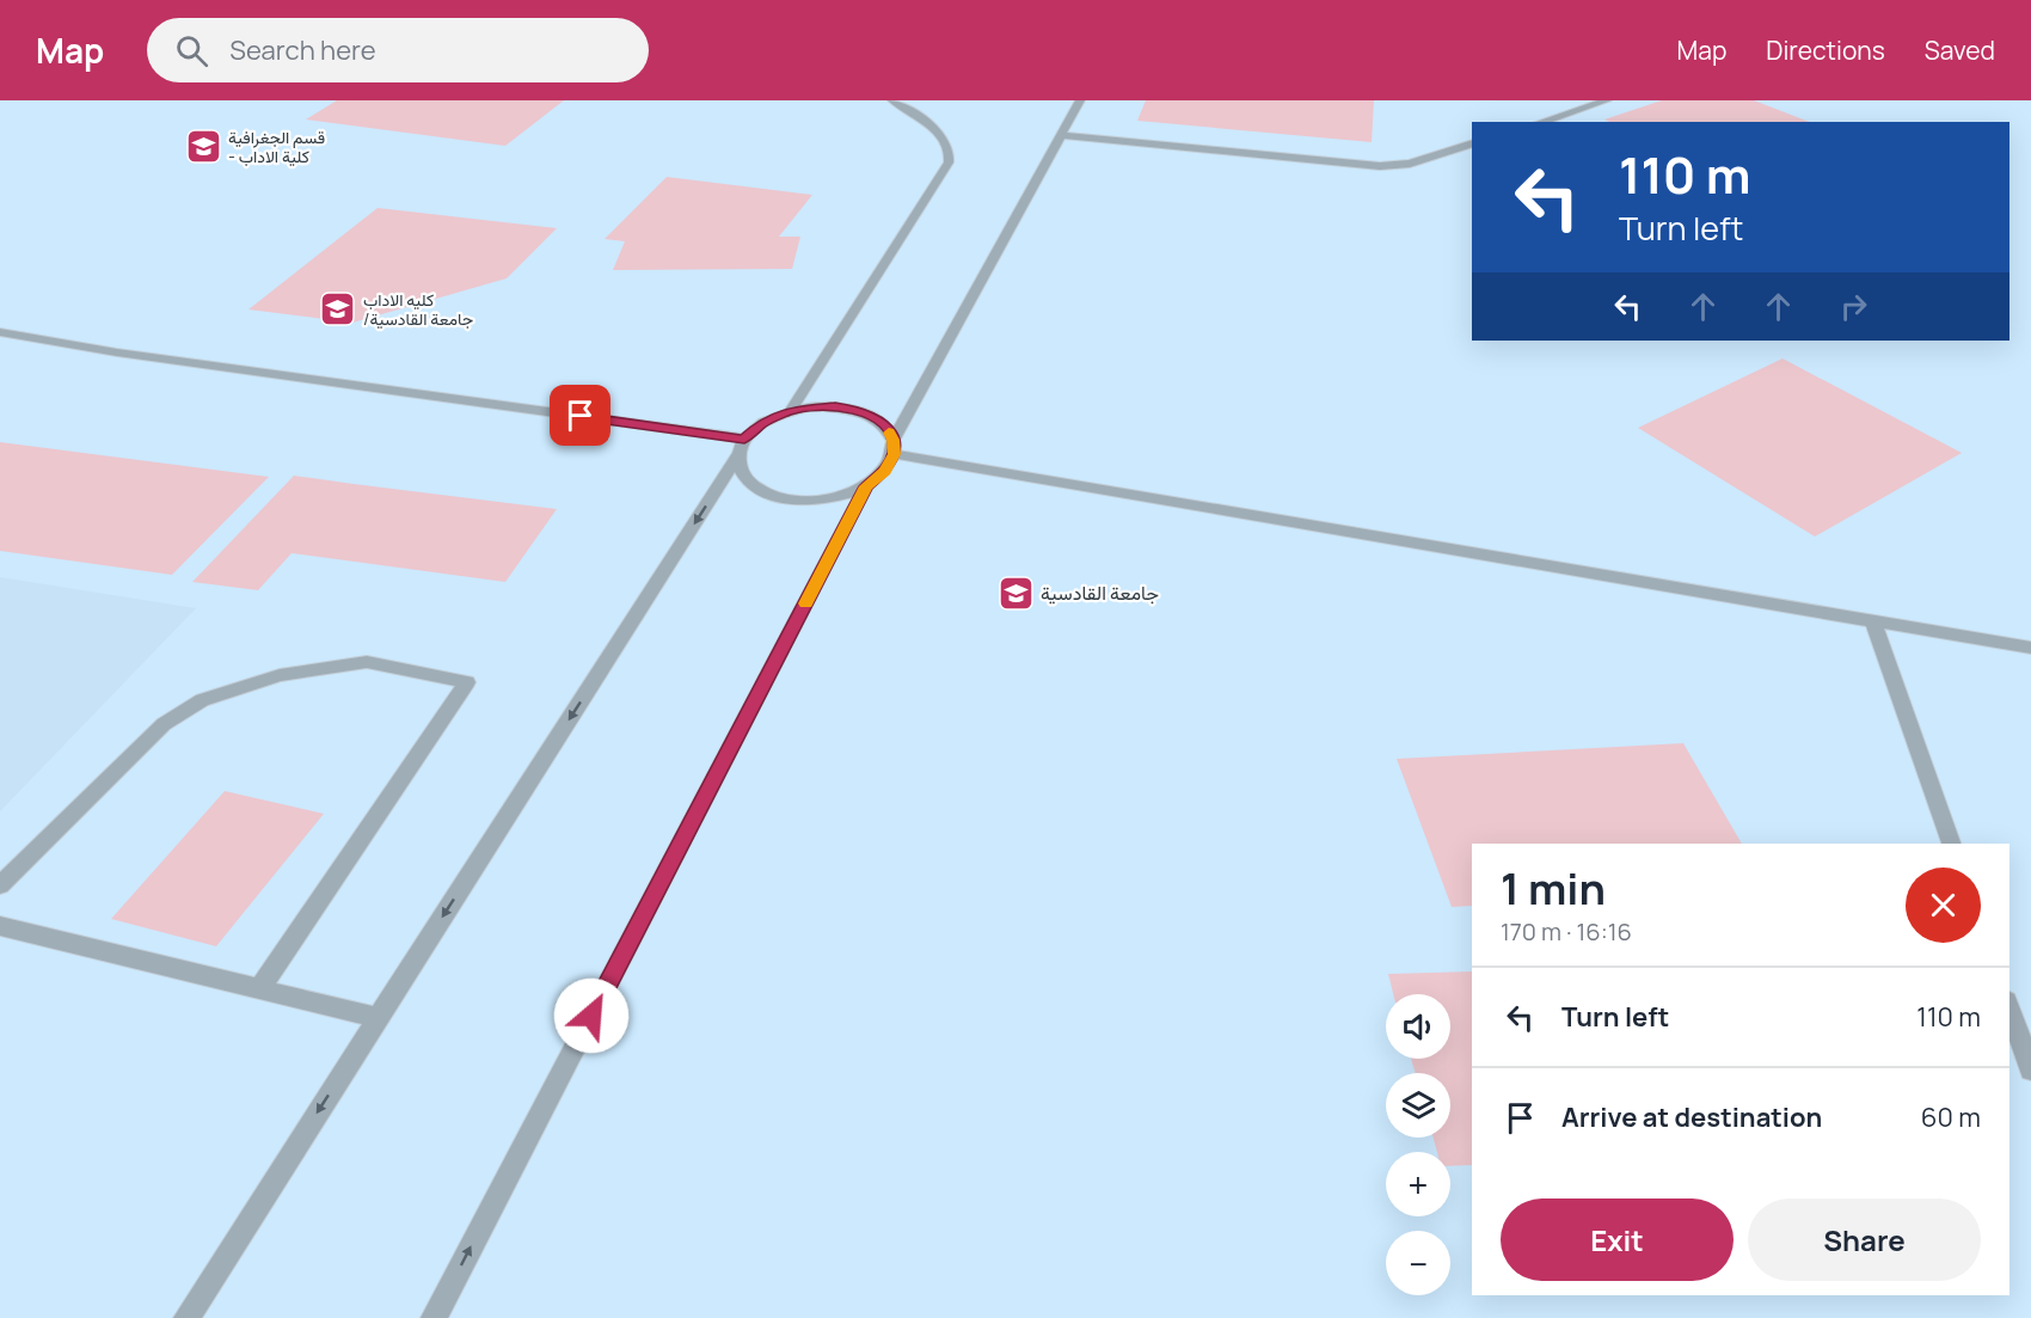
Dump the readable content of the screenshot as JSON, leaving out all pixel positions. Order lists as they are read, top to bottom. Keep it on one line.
{"places":{"school or university":["قسم الجغرافية - كلية الاداب","كليه الاداب /جامعة القادسية","جامعة القادسية"]},"page":{"header":"Map","search":"Search here","nav":["Map","Directions","Saved"],"turn":["110 m","Turn left"],"heading":["1 min","170 m · 16:16"],"list":[{"name":"Turn left","value":"110 m"},{"name":"Arrive at destination","value":"60 m"}],"map_buttons":["+","−"],"buttons":["Exit","Share"]}}
